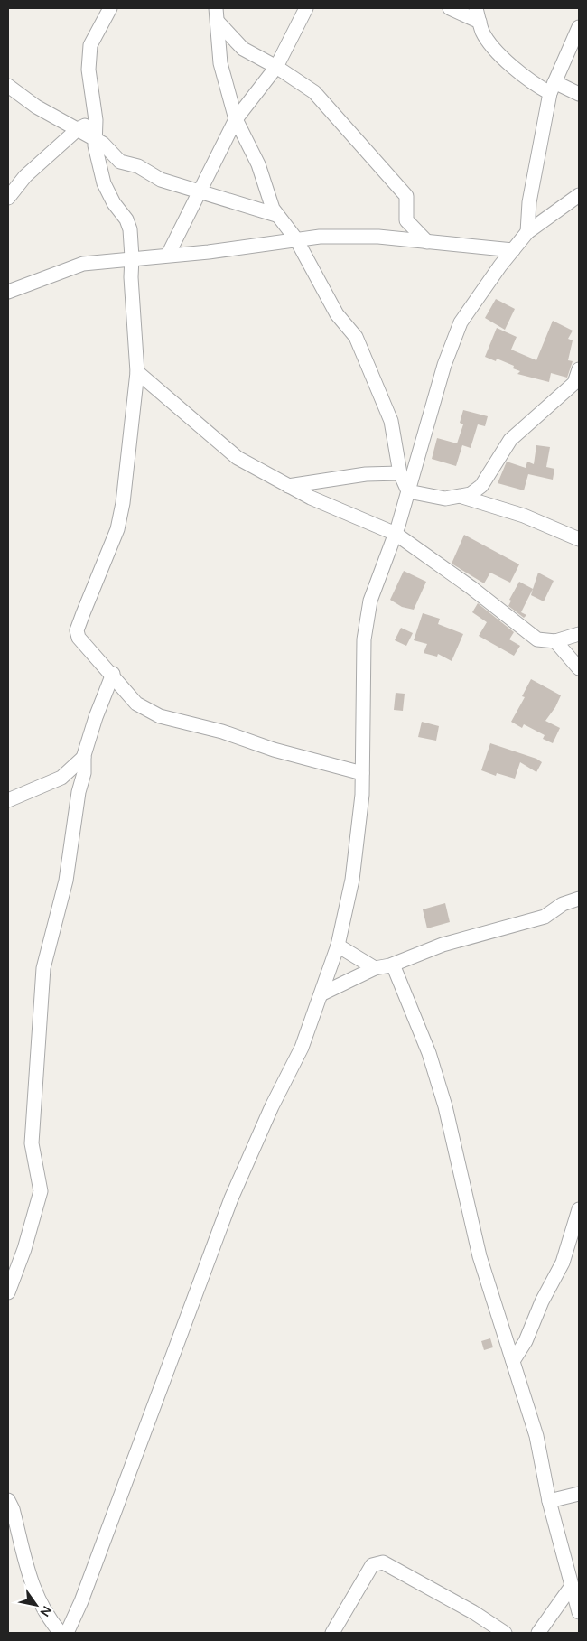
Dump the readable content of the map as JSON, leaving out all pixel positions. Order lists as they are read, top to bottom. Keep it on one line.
{"north":"bottom right"}
